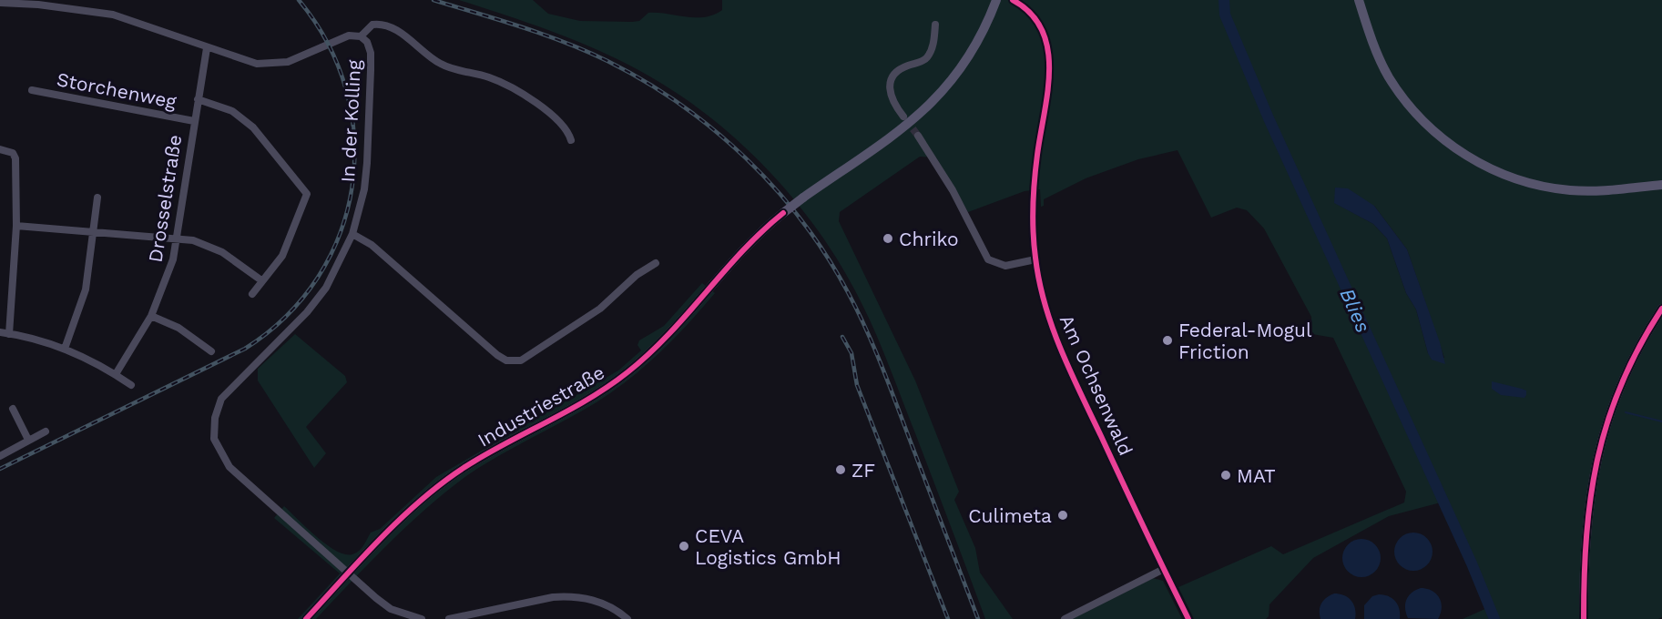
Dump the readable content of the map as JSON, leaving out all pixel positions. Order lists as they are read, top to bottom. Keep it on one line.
{"streets":{"street":["Storchenweg","In der Kolling","Drosselstraße","Am Ochsenwald","Industriestraße"]},"crossings":[["Storchenweg","Drosselstraße"],["In der Kolling","Industriestraße"]],"water":["Blies"],"places":["Chriko","Federal-Mogul Friction","ZF","MAT","Culimeta","CEVA Logistics GmbH"]}
